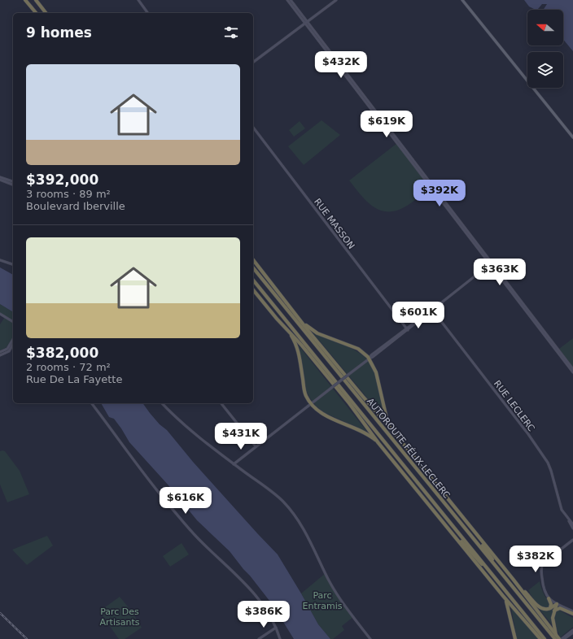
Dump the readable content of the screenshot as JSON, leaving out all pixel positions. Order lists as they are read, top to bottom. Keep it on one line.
{"streets":{"highway":["AUTOROUTE FÉLIX-LECLERC"],"street":["RUE MASSON","RUE LECLERC"]},"parks":["Parc Entramis","Parc Des Artisants"],"north":"left","page":{"heading":"9 homes","price":["$432K","$619K","$392K","$363K","$601K","$431K","$616K","$382K","$386K"],"list":[{"name":"$392,000","note":"3 rooms · 89 m² · Boulevard Iberville"},{"name":"$382,000","note":"2 rooms · 72 m² · Rue De La Fayette"}]}}
